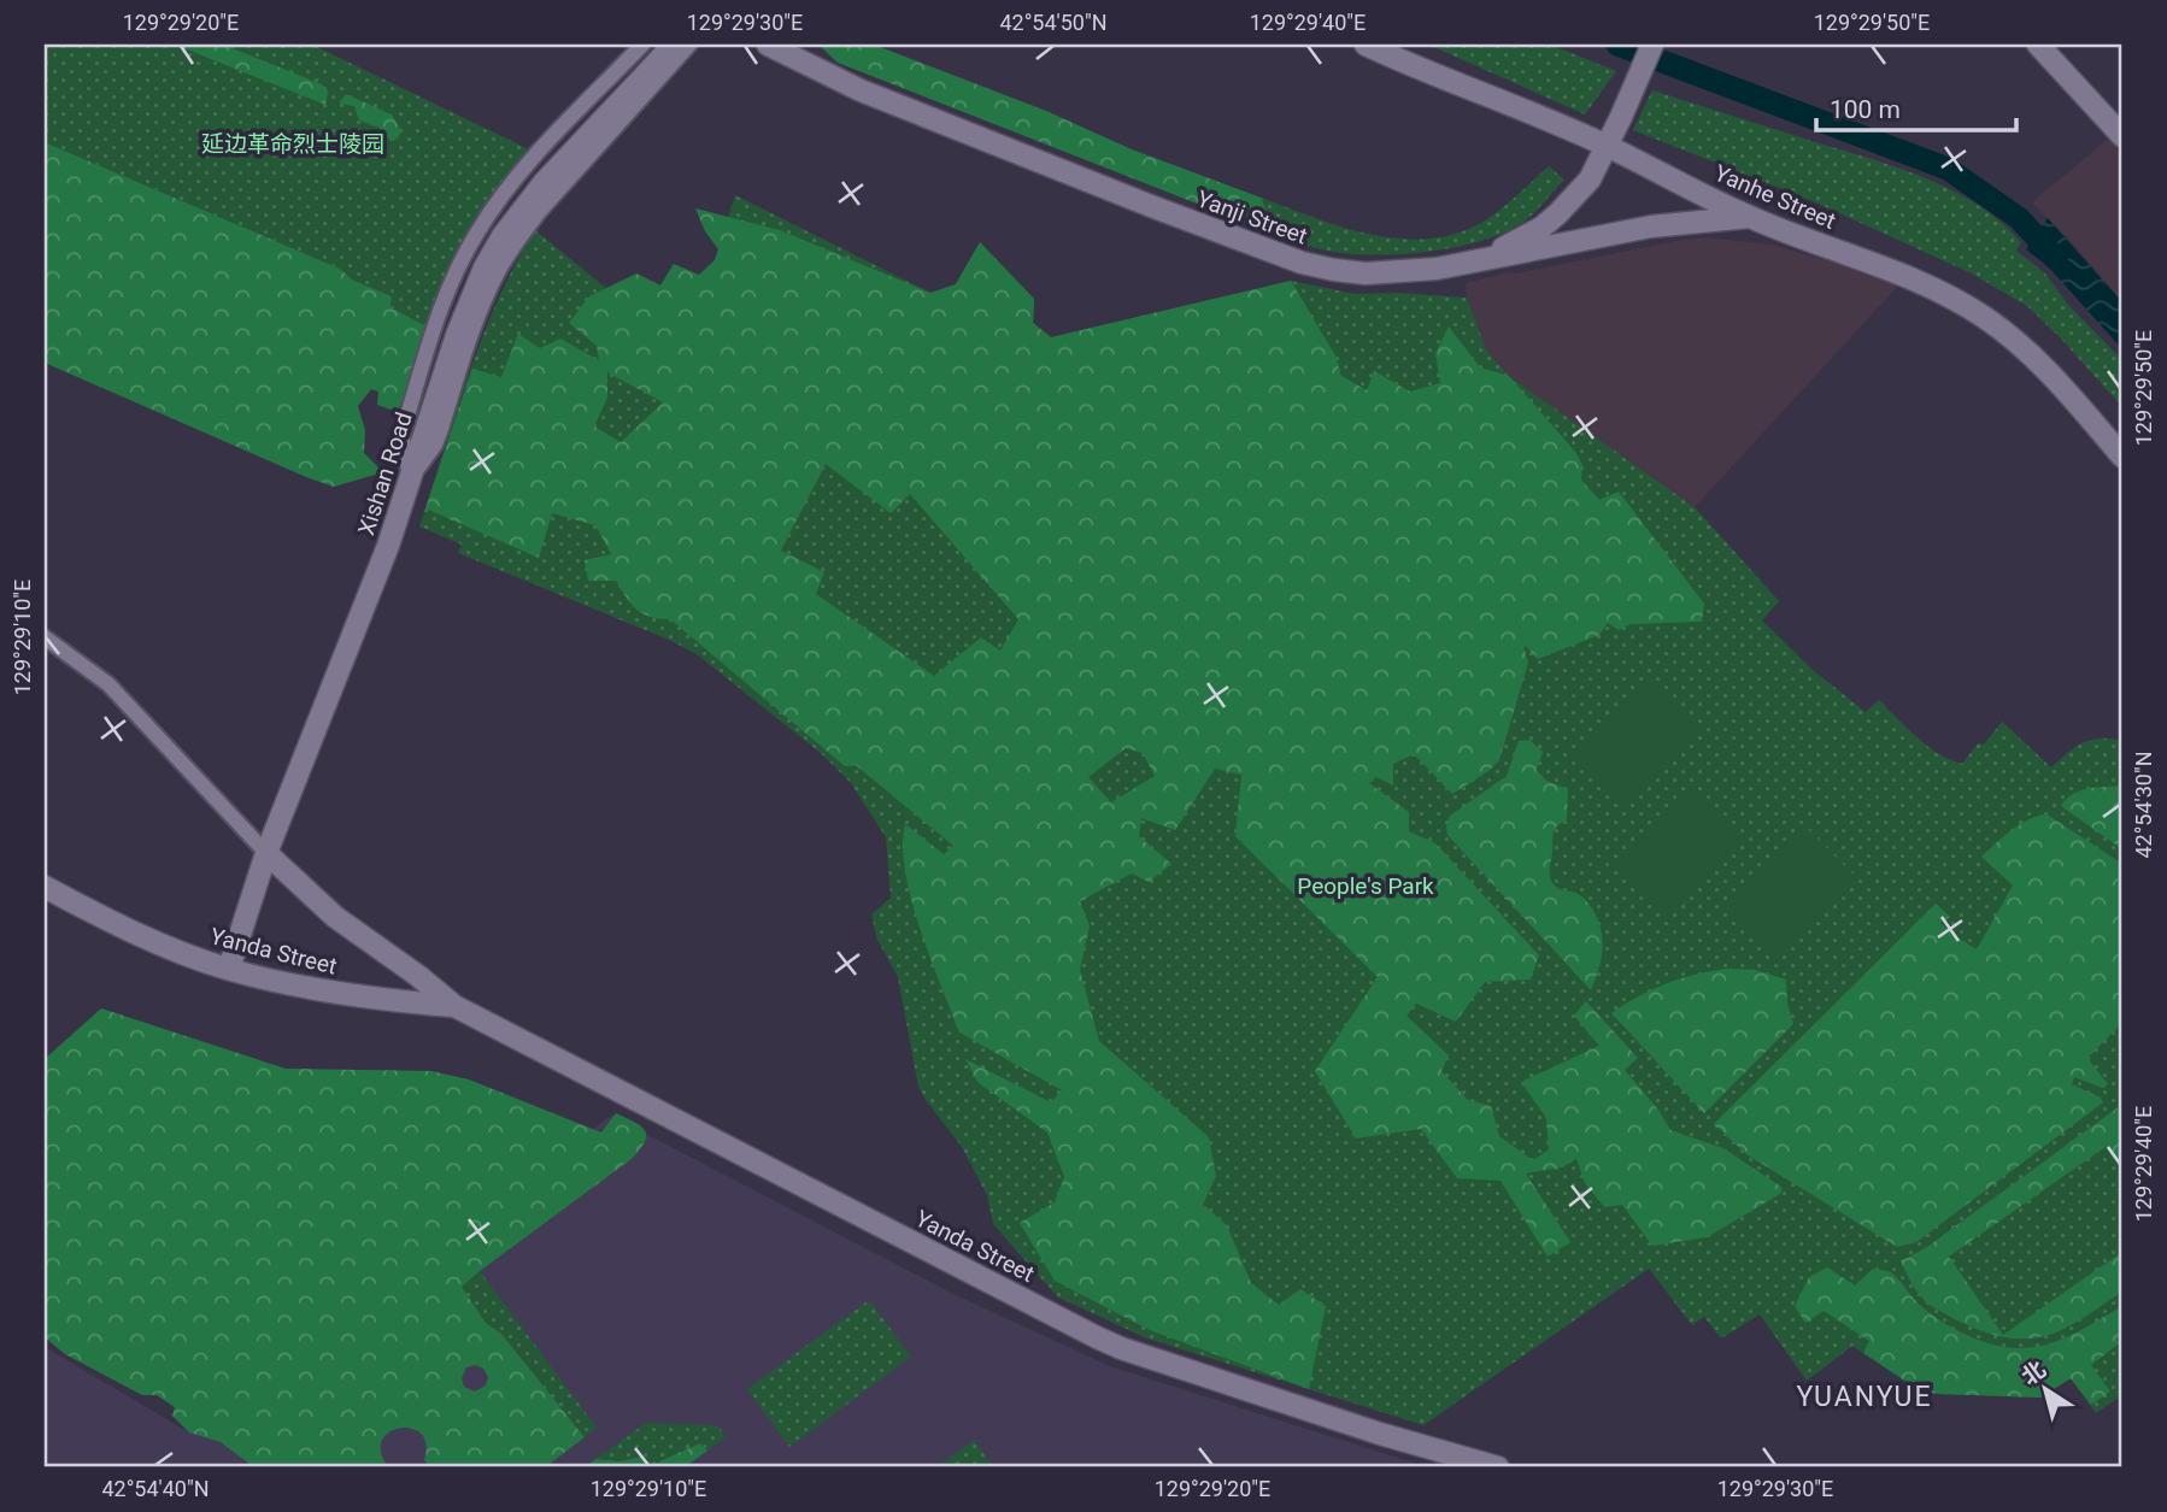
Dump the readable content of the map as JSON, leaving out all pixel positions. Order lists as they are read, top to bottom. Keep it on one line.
{"streets":{"main road":["Yanhe Street","Yanji Street","Xishan Road","Yanda Street"]},"crossings":[["Yanhe Street","Yanji Street"],["Xishan Road","Yanda Street"]],"districts":["YUANYUE"],"parks":["延边革命烈士陵园","People's Park"],"scale_bar":"100 m","north":"top left","coordinates":["129°29'20\"E","129°29'30\"E","42°54'50\"N","129°29'40\"E","129°29'50\"E","129°29'10\"E","42°54'30\"N","42°54'40\"N"]}
